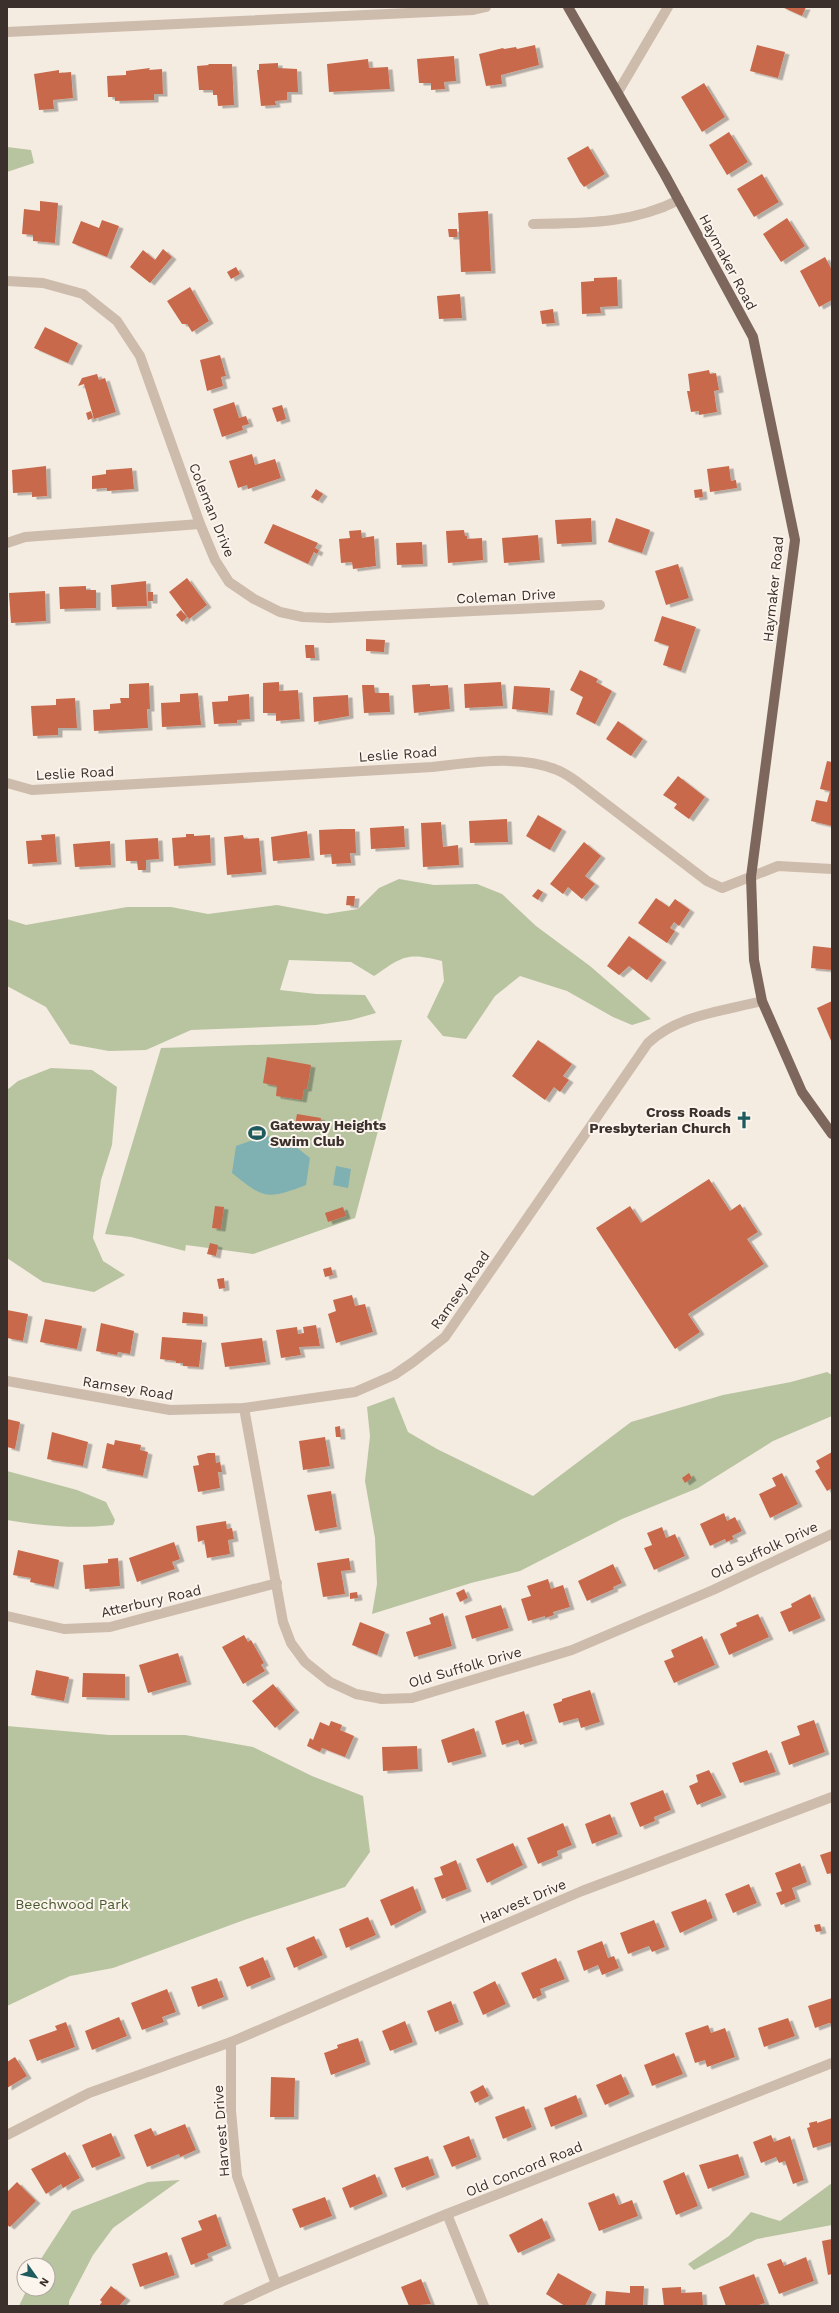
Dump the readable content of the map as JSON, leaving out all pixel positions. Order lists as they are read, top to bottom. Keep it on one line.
{"streets":{"main road":["Haymaker Road"],"street":["Coleman Drive","Leslie Road","Ramsey Road","Old Suffolk Drive","Atterbury Road","Harvest Drive","Old Concord Road"]},"crossings":[["Haymaker Road","Leslie Road"],["Haymaker Road","Ramsey Road"],["Ramsey Road","Old Suffolk Drive"],["Old Suffolk Drive","Atterbury Road"],["Harvest Drive","Old Concord Road"]],"parks":["Beechwood Park"],"places":{"church":["Cross Roads Presbyterian Church"],"sports":["Gateway Heights Swim Club"]},"north":"bottom right"}
